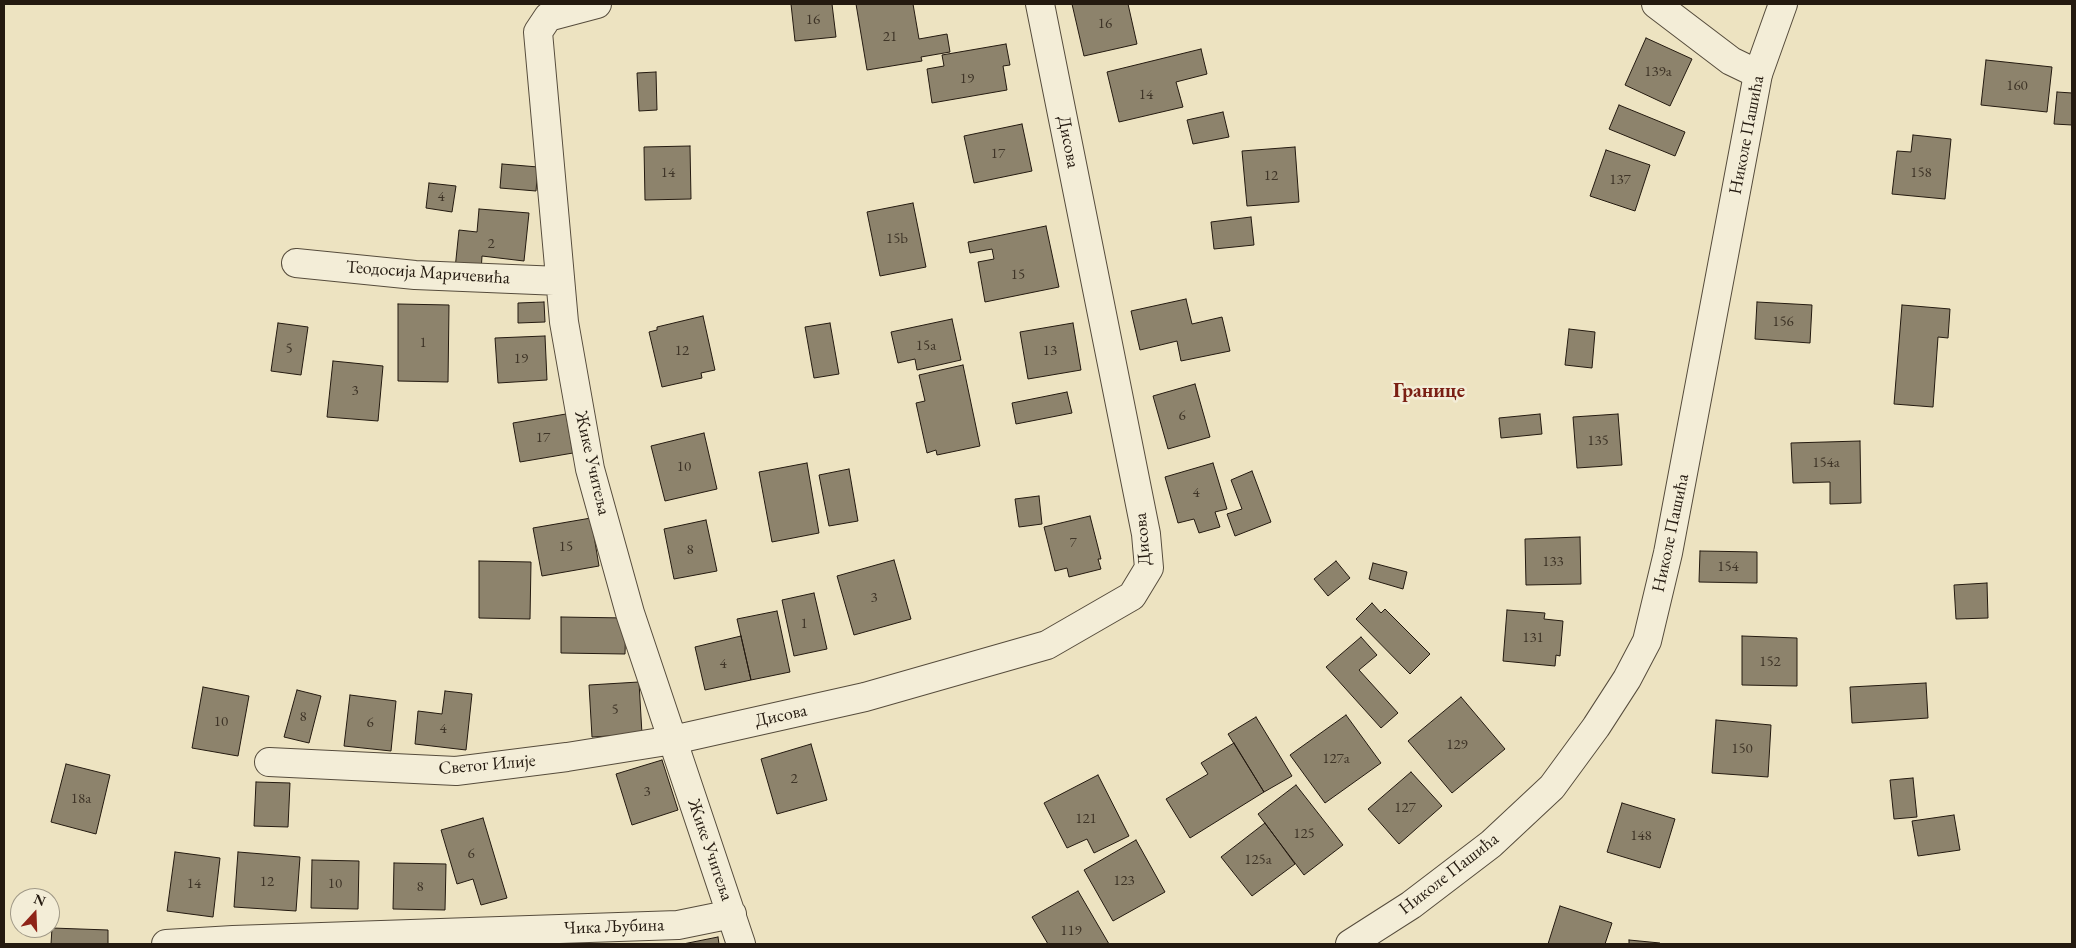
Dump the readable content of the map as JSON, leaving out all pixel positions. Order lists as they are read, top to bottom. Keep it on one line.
{"streets":{"street":["Николе Пашића","Дисова","Теодосија Маричевића","Жике Учитеља","Светог Илије","Чика Љубина"]},"crossings":[["Дисова","Жике Учитеља"],["Дисова","Светог Илије"],["Теодосија Маричевића","Жике Учитеља"],["Жике Учитеља","Светог Илије"],["Жике Учитеља","Чика Љубина"]],"districts":["Границе"],"house_numbers":["16","16","21","139a","19","160","14","17","14","158","12","137","4","15b","2","15","156","1","15a","5","12","13","19","3","6","17","135","154a","10","4","7","15","8","133","154","3","1","131","152","4","5","8","10","6","4","129","150","127a","2","3","18a","127","121","125","148","6","125a","123","12","14","10","8","119"],"north":"top"}
